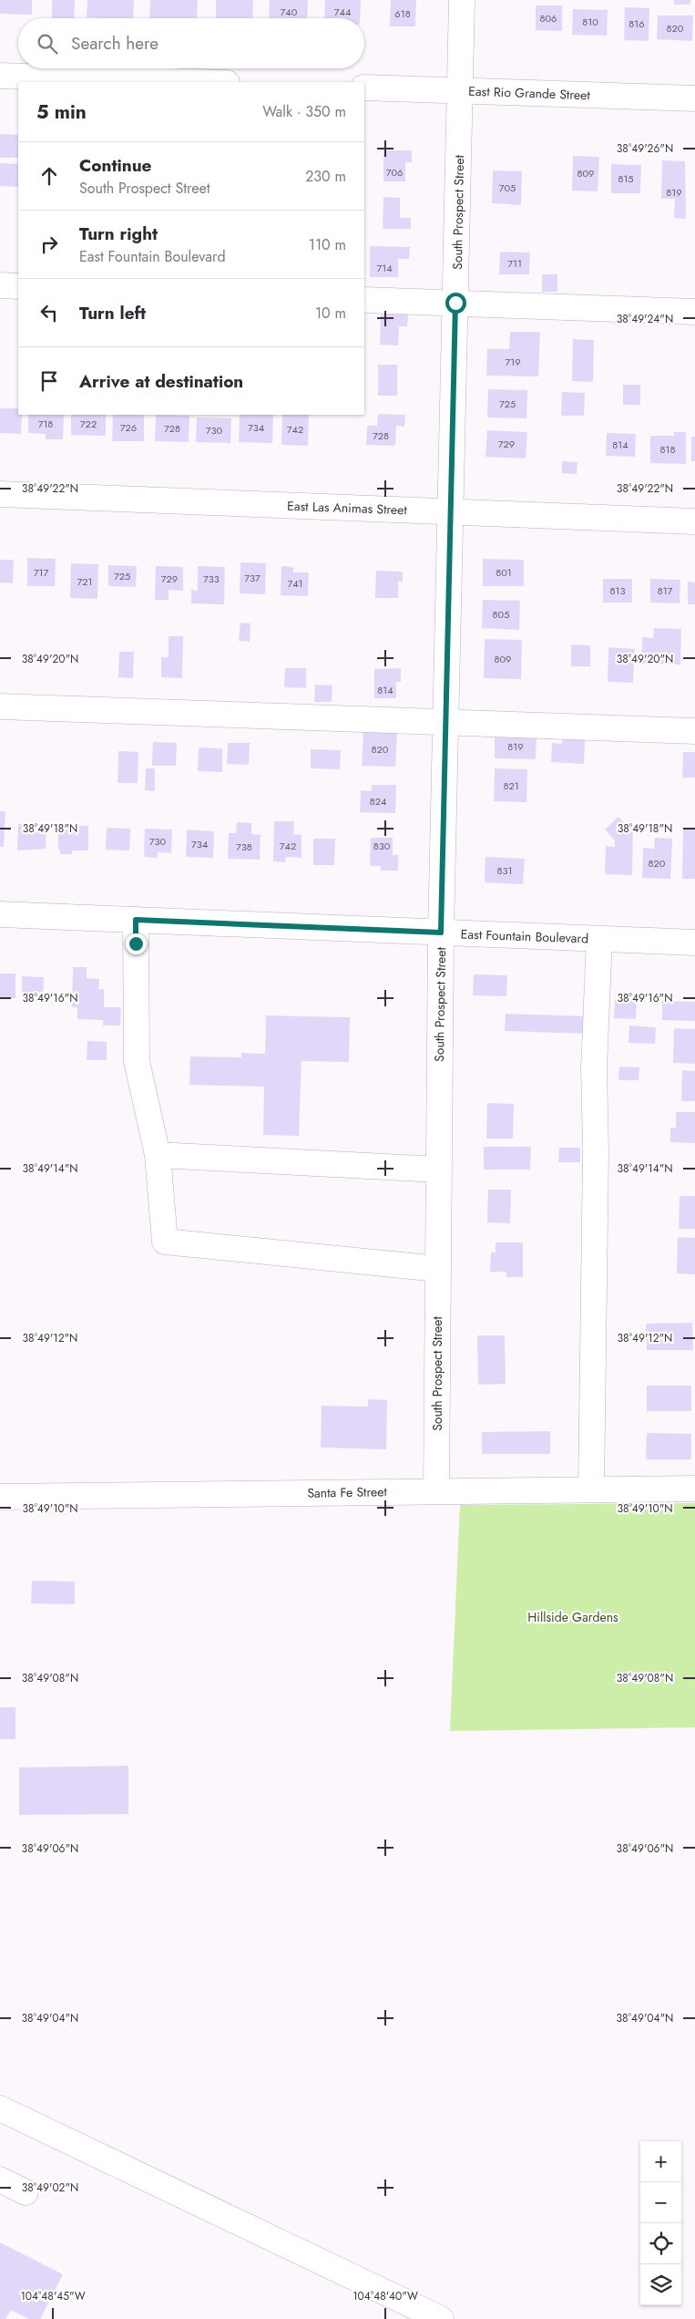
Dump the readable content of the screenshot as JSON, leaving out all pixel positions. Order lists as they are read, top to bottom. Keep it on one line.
{"streets":{"street":["East Rio Grande Street","South Prospect Street","East Las Animas Street","East Fountain Boulevard","Santa Fe Street"]},"crossings":[["East Rio Grande Street","South Prospect Street"],["South Prospect Street","East Las Animas Street"],["South Prospect Street","East Fountain Boulevard"],["South Prospect Street","Santa Fe Street"]],"parks":["Hillside Gardens"],"house_numbers":["740","744","618","806","810","816","820","706","809","815","705","819","711","714","719","725","718","722","726","734","728","742","730","728","729","814","818","717","801","725","737","729","733","721","741","813","817","805","809","814","819","820","821","824","730","734","742","830","738","820","831"],"page":{"search":"Search here","heading":["5 min","Walk · 350 m"],"list":[["Continue","South Prospect Street","230 m"],["Turn right","East Fountain Boulevard","110 m"],["Turn left","10 m"],"Arrive at destination"],"map_buttons":["+","−"]},"coordinates":["38°49'26\"N","38°49'24\"N","38°49'22\"N","38°49'20\"N","38°49'18\"N","38°49'16\"N","38°49'14\"N","38°49'12\"N","38°49'10\"N","38°49'08\"N","38°49'06\"N","38°49'04\"N","38°49'02\"N","104°48'45\"W","104°48'40\"W"]}
